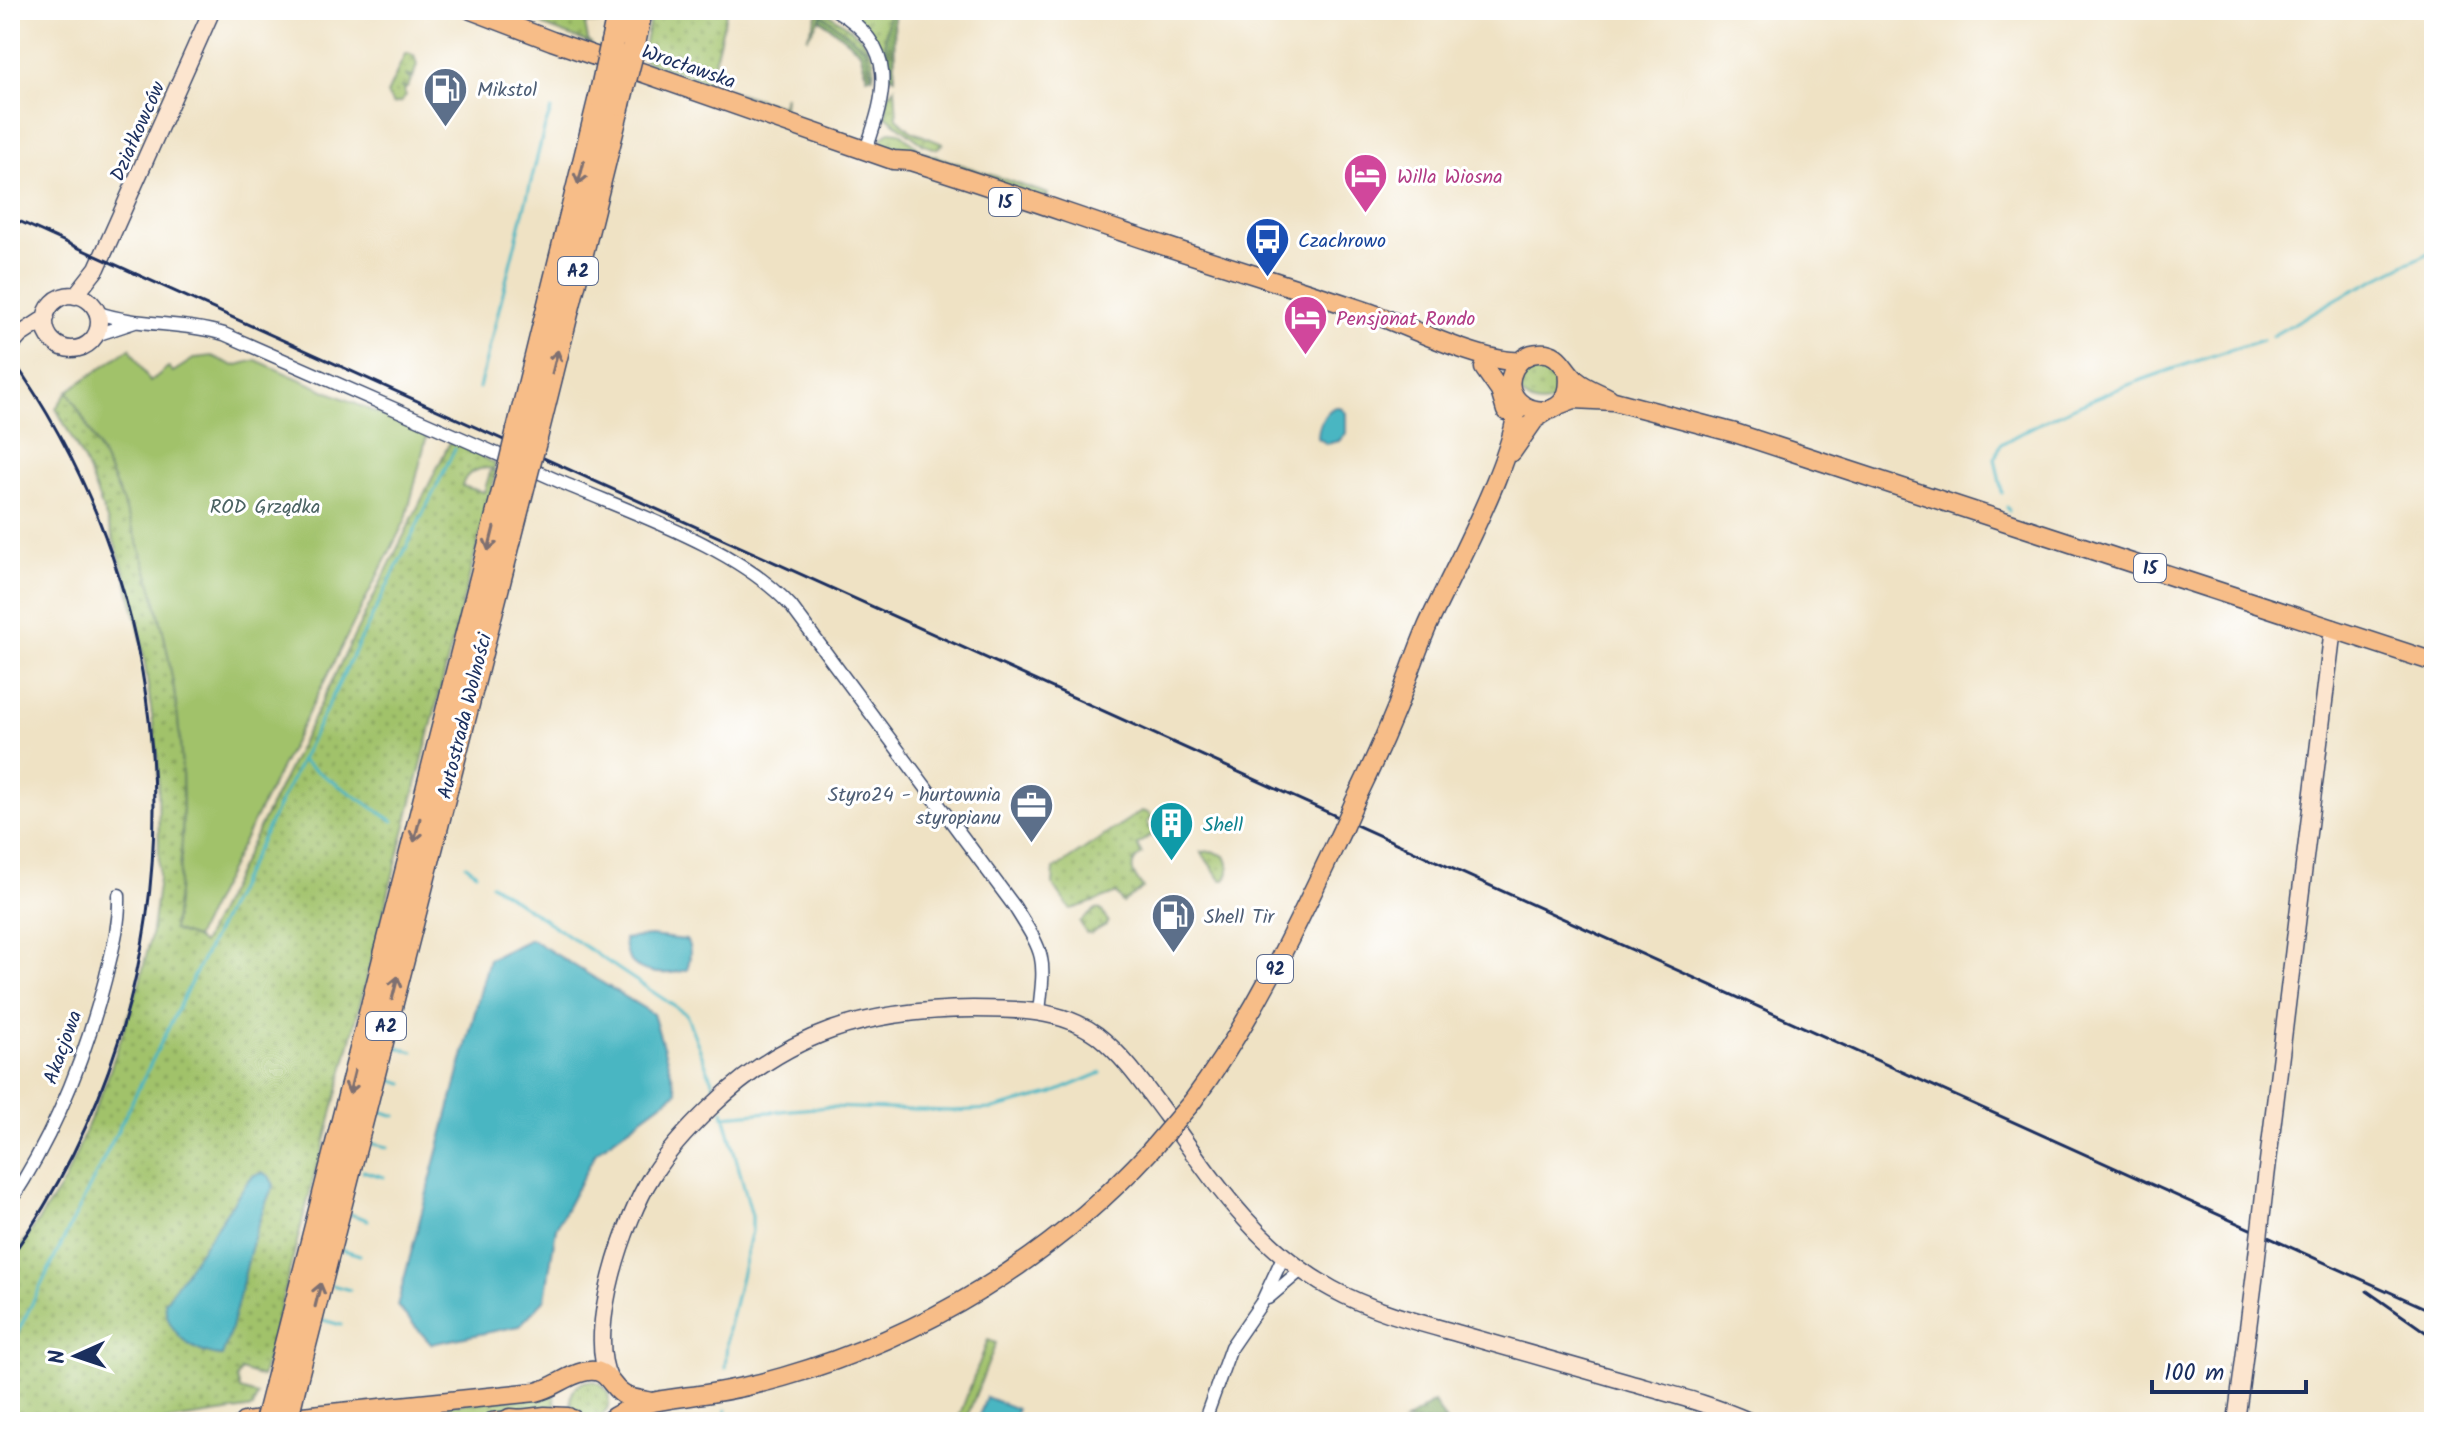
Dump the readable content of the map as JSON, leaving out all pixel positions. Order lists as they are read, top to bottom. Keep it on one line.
{"streets":{"highway":["A2","Autostrada Wolności"],"main road":["Wrocławska","15","92"],"street":["Działkowców","Akacjowa"]},"crossings":[["Wrocławska","15"],["Wrocławska","92"],["15","92"]],"parks":["ROD Grządka"],"places":{"fuel station":["Mikstol","Shell Tir"],"hotel":["Willa Wiosna","Pensjonat Rondo"],"bus stop":["Czachrowo"],"office":["Styro24 - hurtownia styropianu"],"building":["Shell"]},"scale_bar":"100 m","north":"left"}
